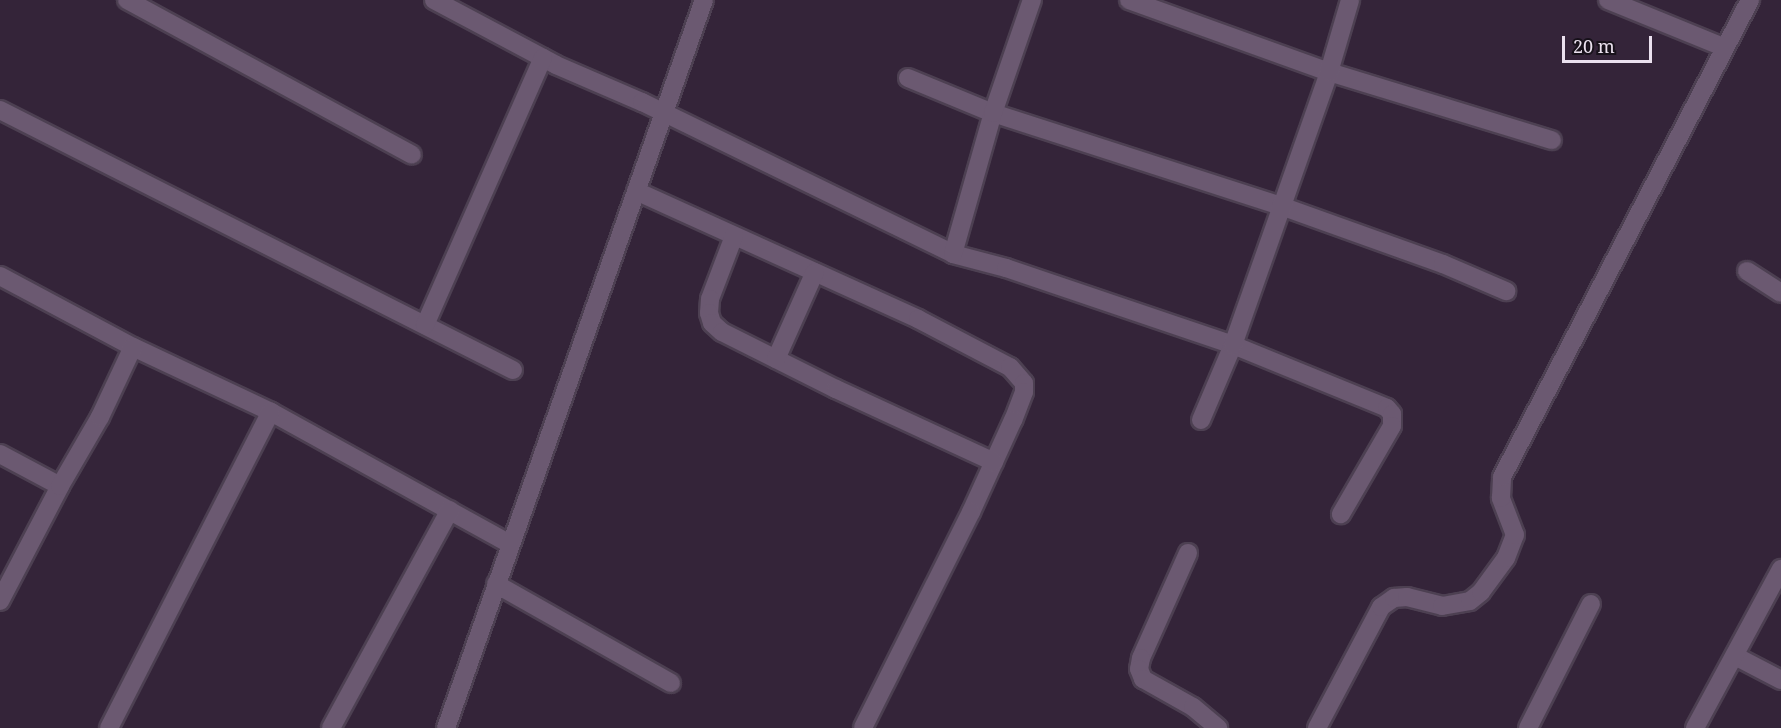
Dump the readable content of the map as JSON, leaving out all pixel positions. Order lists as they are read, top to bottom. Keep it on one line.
{"scale_bar":"20 m"}
